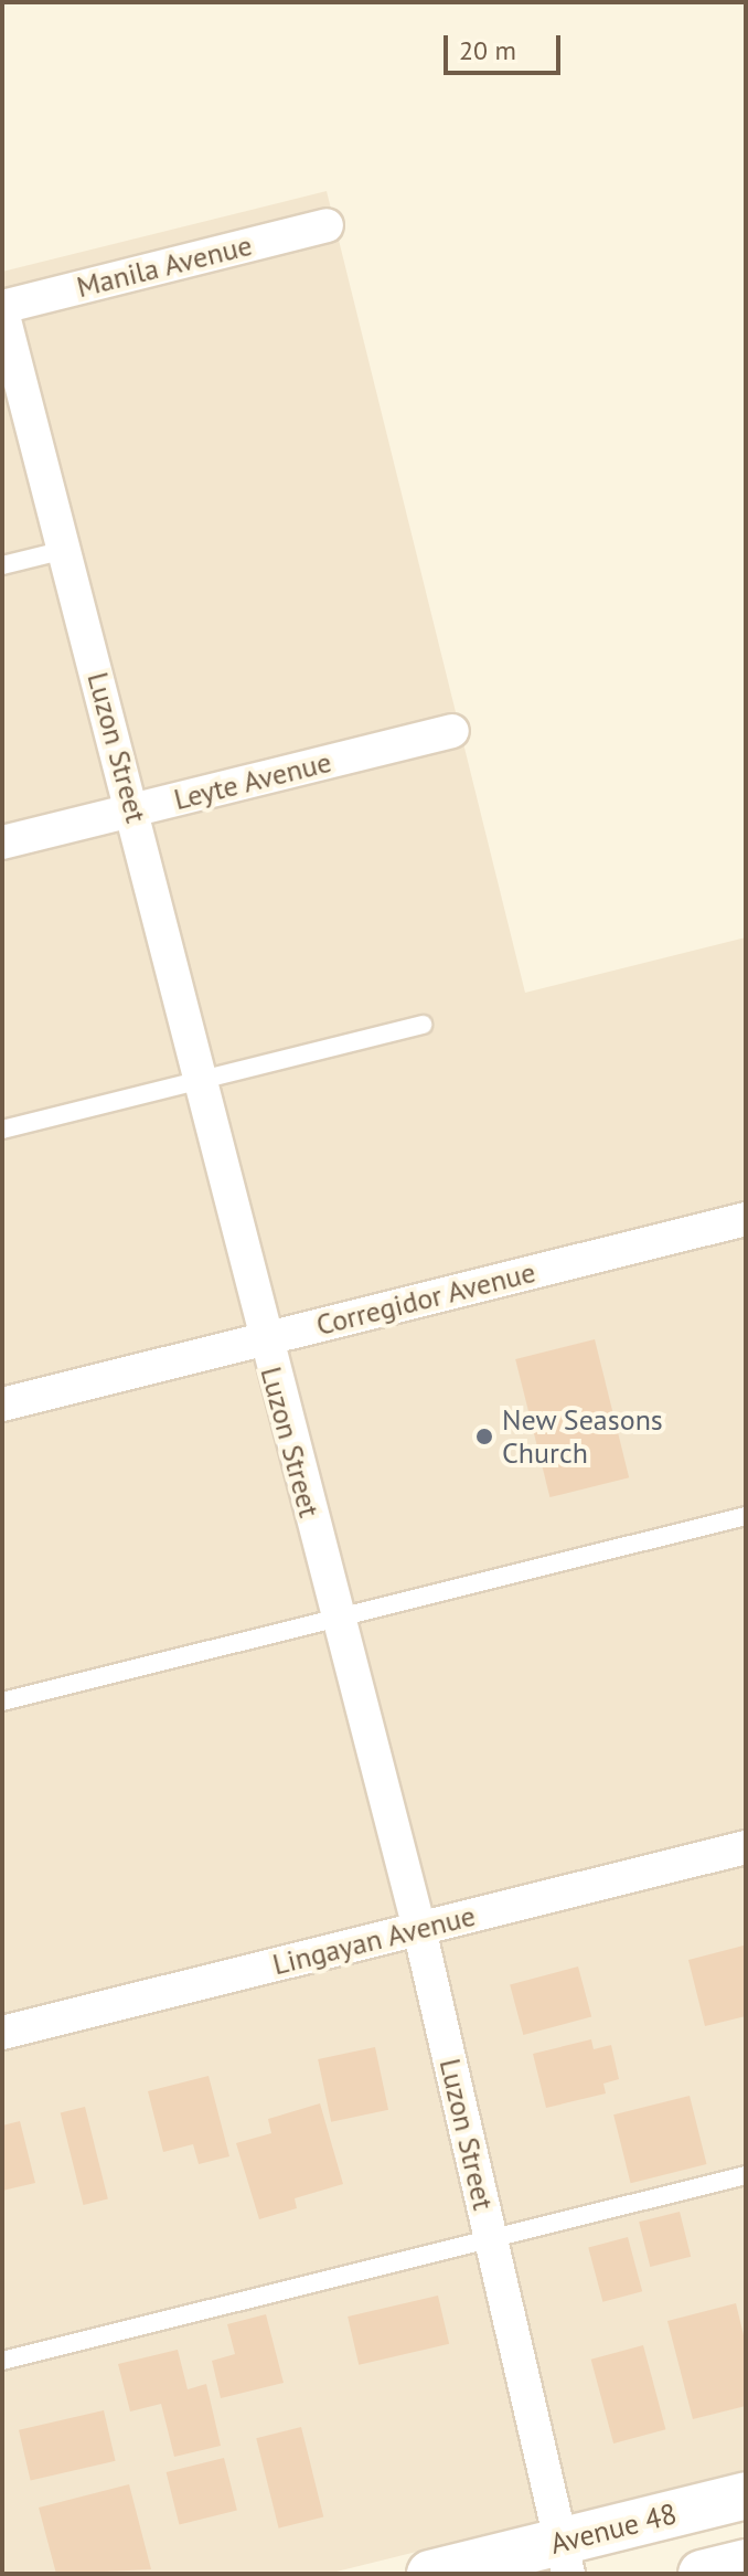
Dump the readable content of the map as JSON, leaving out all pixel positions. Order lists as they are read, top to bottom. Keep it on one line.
{"streets":{"main road":["Avenue 48"],"street":["Manila Avenue","Luzon Street","Leyte Avenue","Corregidor Avenue","Lingayan Avenue"]},"crossings":[["Manila Avenue","Luzon Street"],["Luzon Street","Leyte Avenue"],["Luzon Street","Corregidor Avenue"],["Luzon Street","Lingayan Avenue"],["Luzon Street","Avenue 48"]],"places":["New Seasons Church"],"scale_bar":"20 m"}
